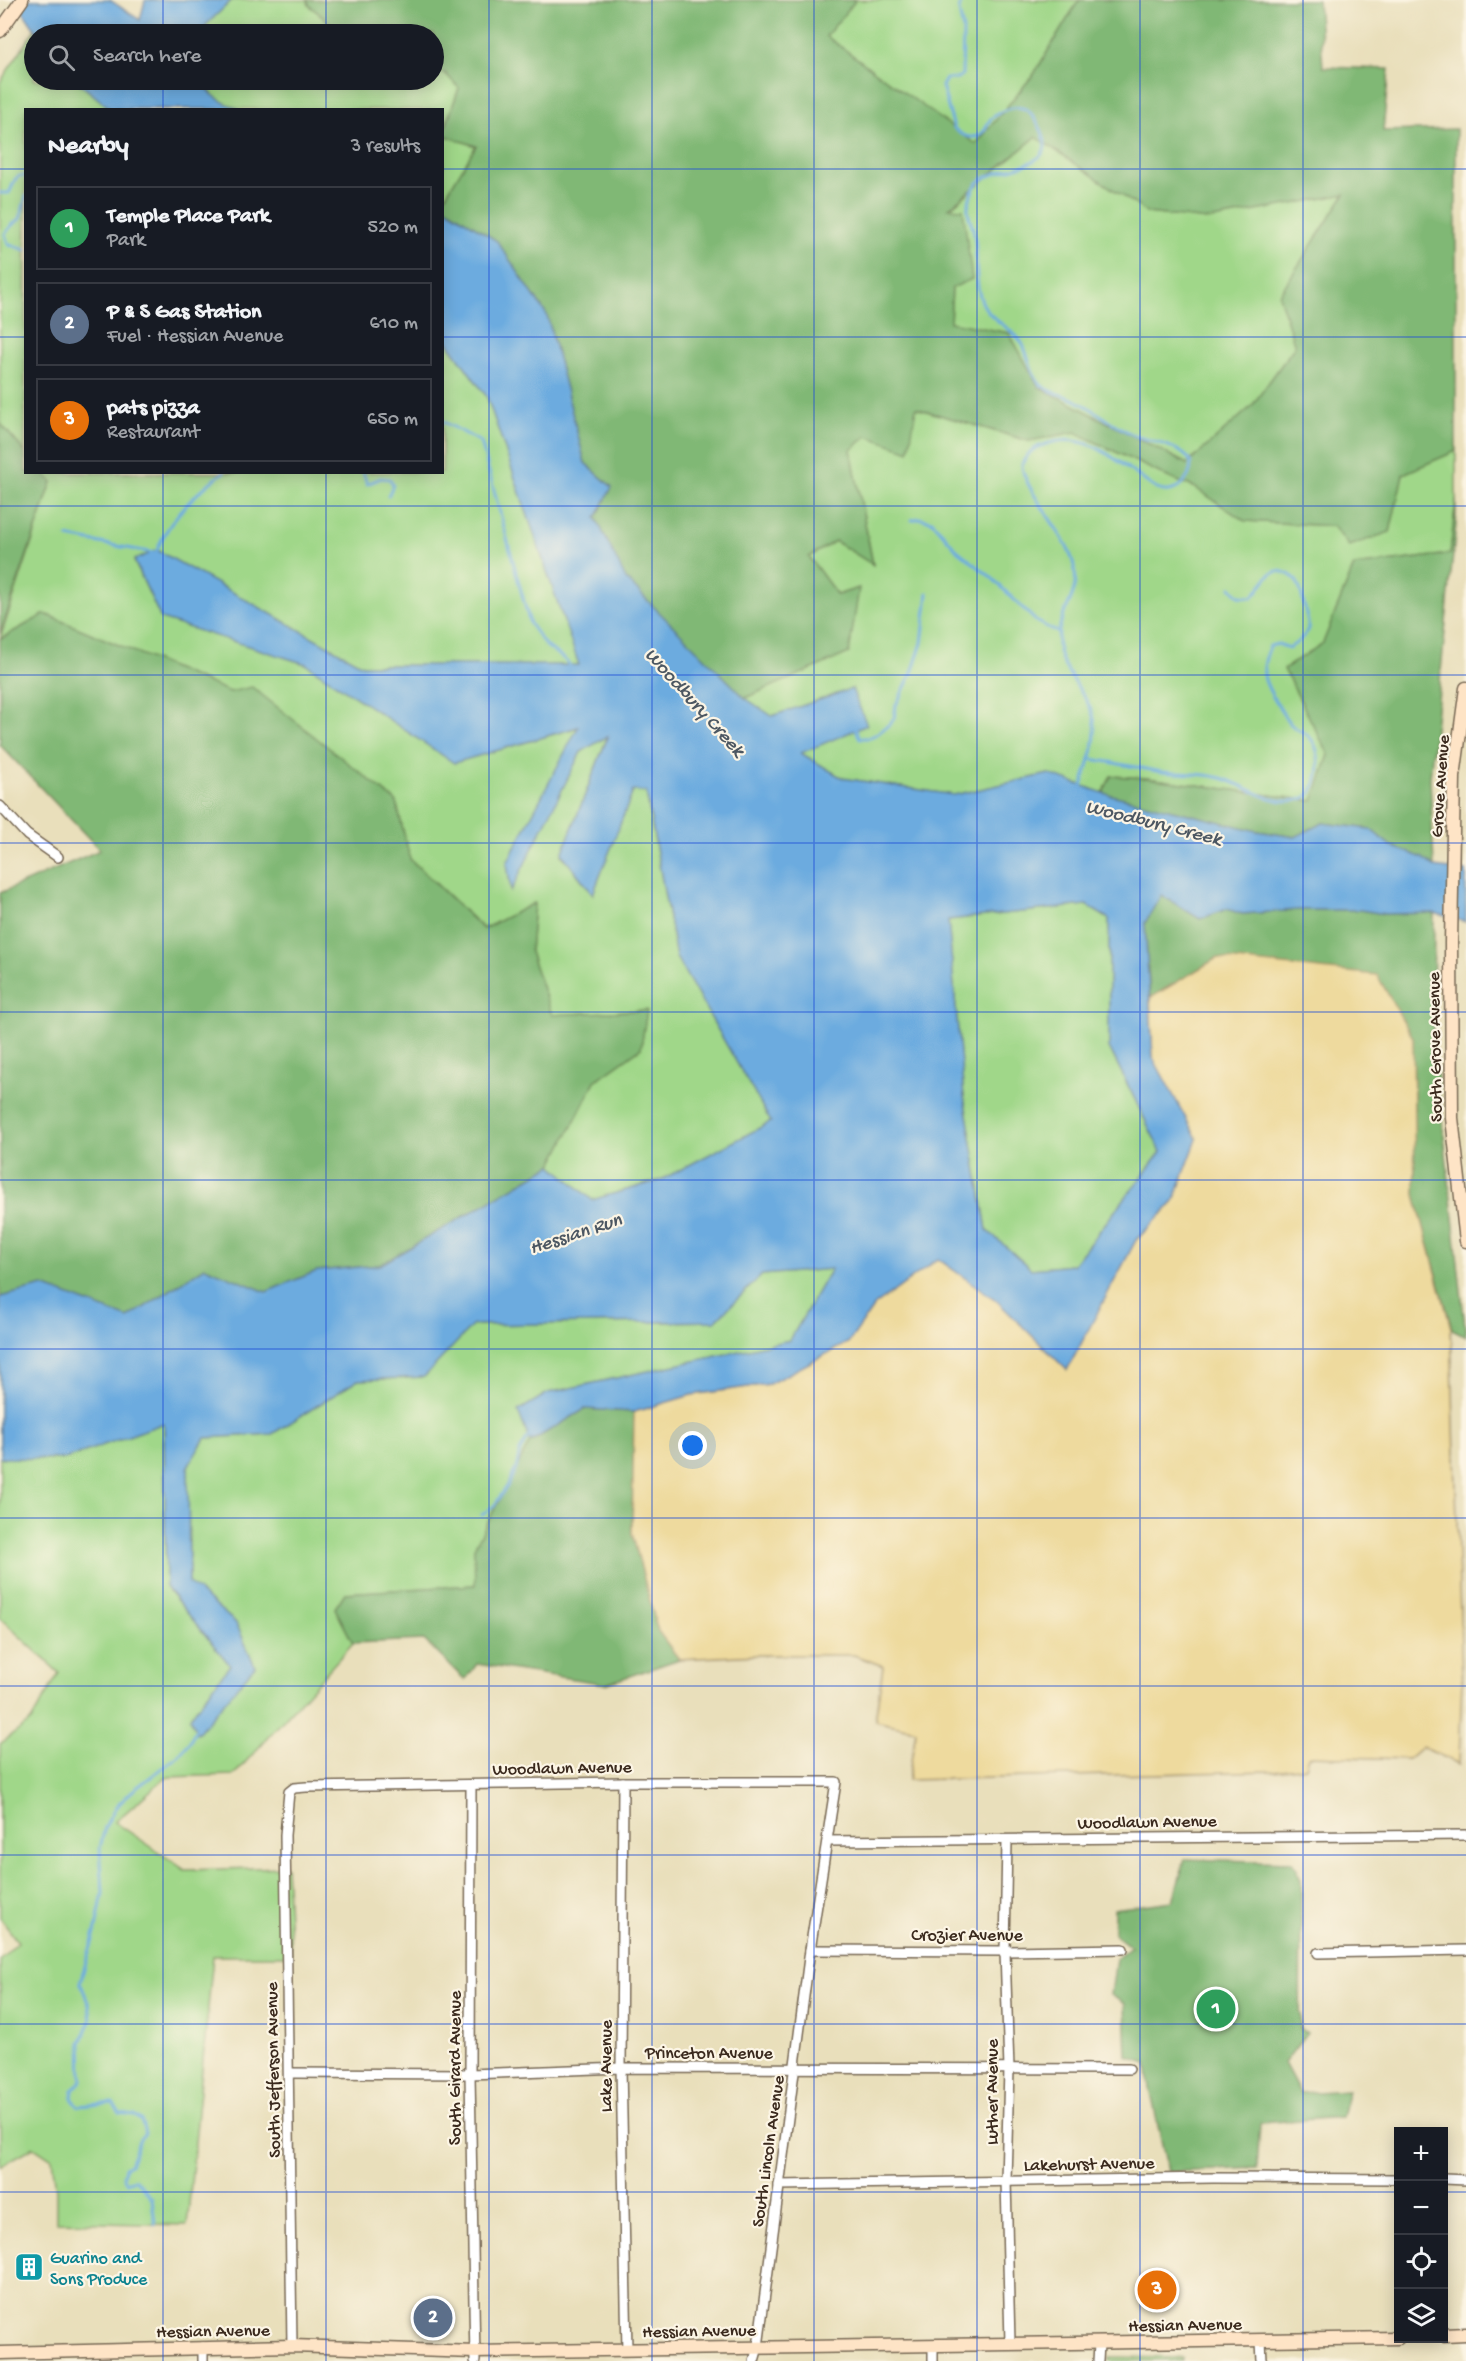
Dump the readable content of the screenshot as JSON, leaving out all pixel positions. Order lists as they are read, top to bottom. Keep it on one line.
{"streets":{"main road":["Grove Avenue","South Grove Avenue","Hessian Avenue"],"street":["Woodlawn Avenue","Crozier Avenue","Princeton Avenue","Lake Avenue","South Girard Avenue","South Jefferson Avenue","Luther Avenue","South Lincoln Avenue","Lakehurst Avenue"]},"crossings":[["Grove Avenue","South Grove Avenue"],["Woodlawn Avenue","Lake Avenue"],["Woodlawn Avenue","South Girard Avenue"],["Woodlawn Avenue","South Jefferson Avenue"],["Woodlawn Avenue","Luther Avenue"],["Woodlawn Avenue","South Lincoln Avenue"],["Crozier Avenue","Luther Avenue"],["Crozier Avenue","South Lincoln Avenue"],["Princeton Avenue","Lake Avenue"],["Princeton Avenue","South Girard Avenue"],["Princeton Avenue","South Jefferson Avenue"],["Princeton Avenue","Luther Avenue"],["Princeton Avenue","South Lincoln Avenue"],["Lake Avenue","Hessian Avenue"],["South Girard Avenue","Hessian Avenue"],["South Jefferson Avenue","Hessian Avenue"],["Luther Avenue","Lakehurst Avenue"],["Luther Avenue","Hessian Avenue"],["South Lincoln Avenue","Lakehurst Avenue"],["South Lincoln Avenue","Hessian Avenue"]],"water":["Woodbury Creek","Hessian Run"],"places":{"building":["Guarino and Sons Produce"]},"page":{"search":"Search here","heading":["Nearby","3 results"],"list":[{"mark":"1","name":"Temple Place Park","note":"Park","value":"520 m"},{"mark":"2","name":"P & S Gas Station","note":"Fuel · Hessian Avenue","value":"610 m"},{"mark":"3","name":"pats pizza","note":"Restaurant","value":"650 m"}],"pins":["1","3","2"],"map_buttons":["+","−"]}}
